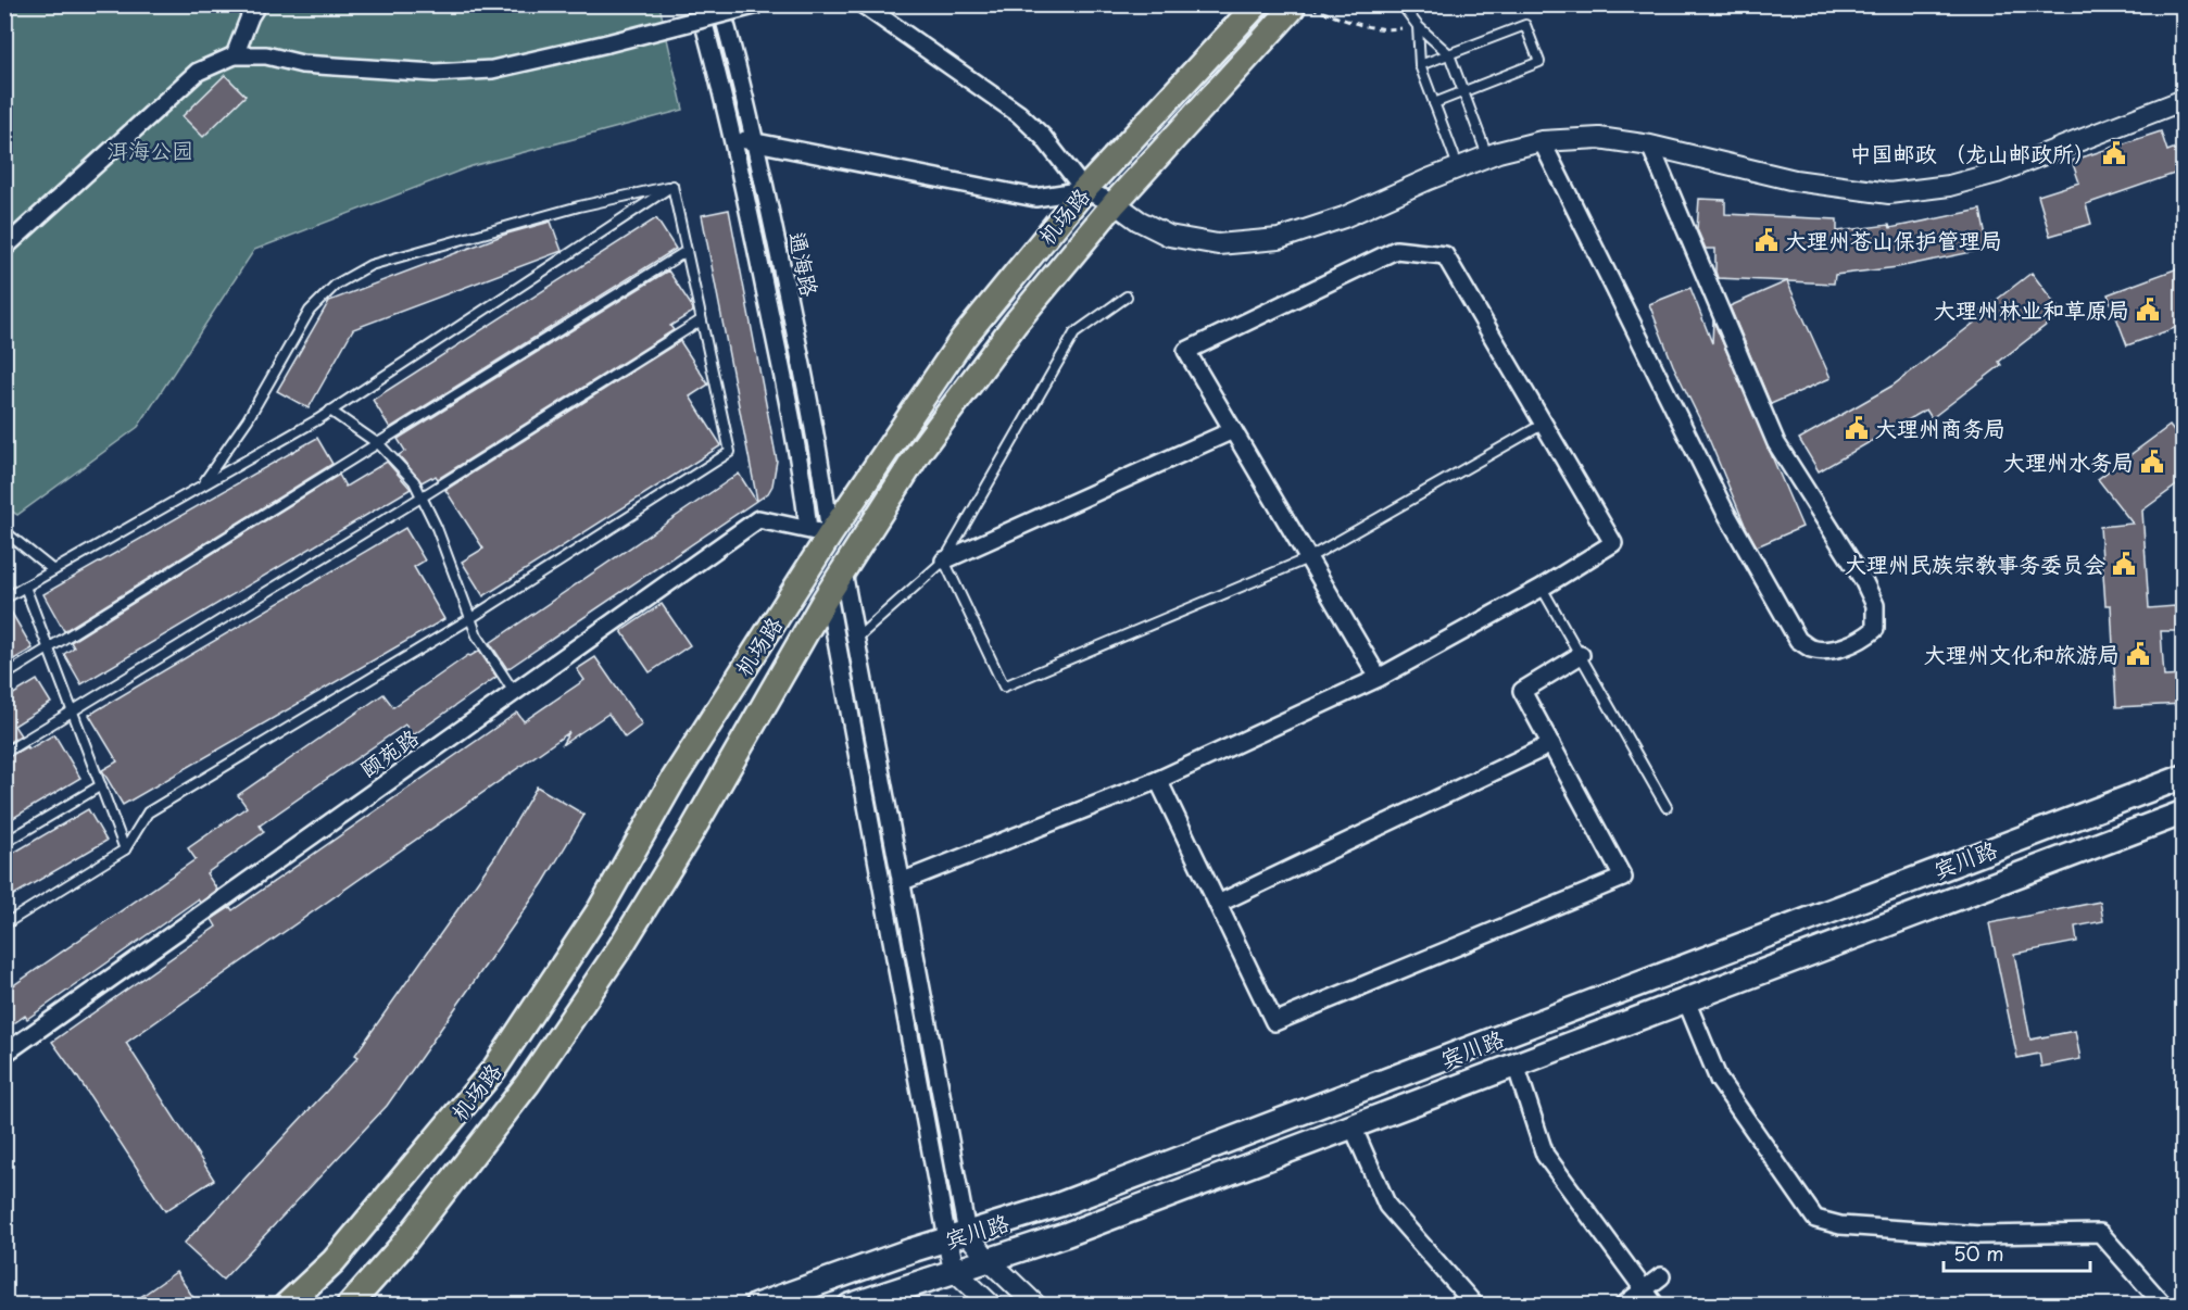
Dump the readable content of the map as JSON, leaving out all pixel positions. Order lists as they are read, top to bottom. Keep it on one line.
{"streets":{"main road":["机场路","宾川路"],"street":["通海路","颐苑路"]},"crossings":[["机场路","通海路"],["机场路","颐苑路"],["通海路","颐苑路"]],"parks":["洱海公园"],"places":{"public building":["中国邮政 （龙山邮政所）","大理州苍山保护管理局","大理州林业和草原局","大理州商务局","大理州水务局","大理州民族宗教事务委员会","大理州文化和旅游局"]},"scale_bar":"50 m"}
